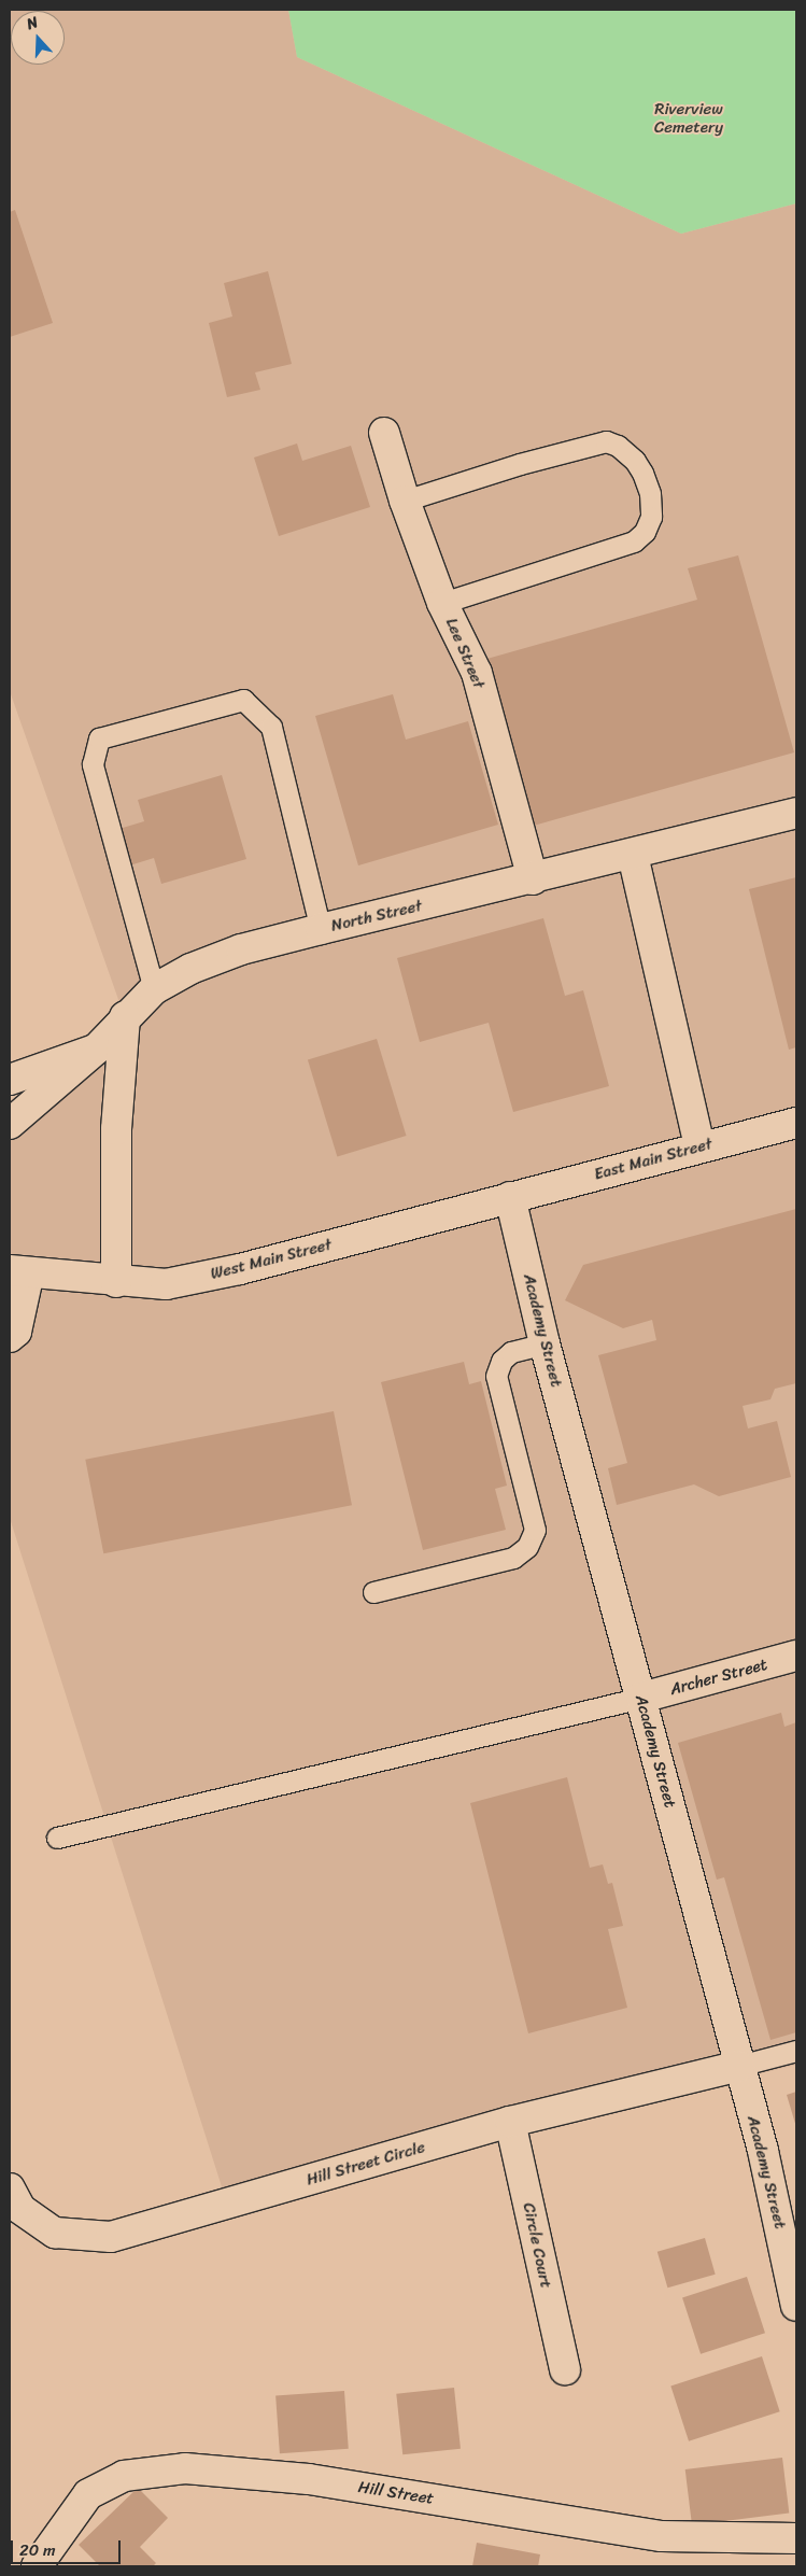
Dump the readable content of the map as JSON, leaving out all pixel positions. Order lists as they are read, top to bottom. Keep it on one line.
{"streets":{"street":["Lee Street","North Street","East Main Street","West Main Street","Academy Street","Archer Street","Hill Street Circle","Circle Court","Hill Street"]},"crossings":[["Lee Street","North Street"],["East Main Street","West Main Street"],["East Main Street","Academy Street"],["West Main Street","Academy Street"],["Academy Street","Archer Street"],["Academy Street","Hill Street Circle"],["Hill Street Circle","Circle Court"]],"parks":["Riverview Cemetery"],"scale_bar":"20 m","north":"top"}
